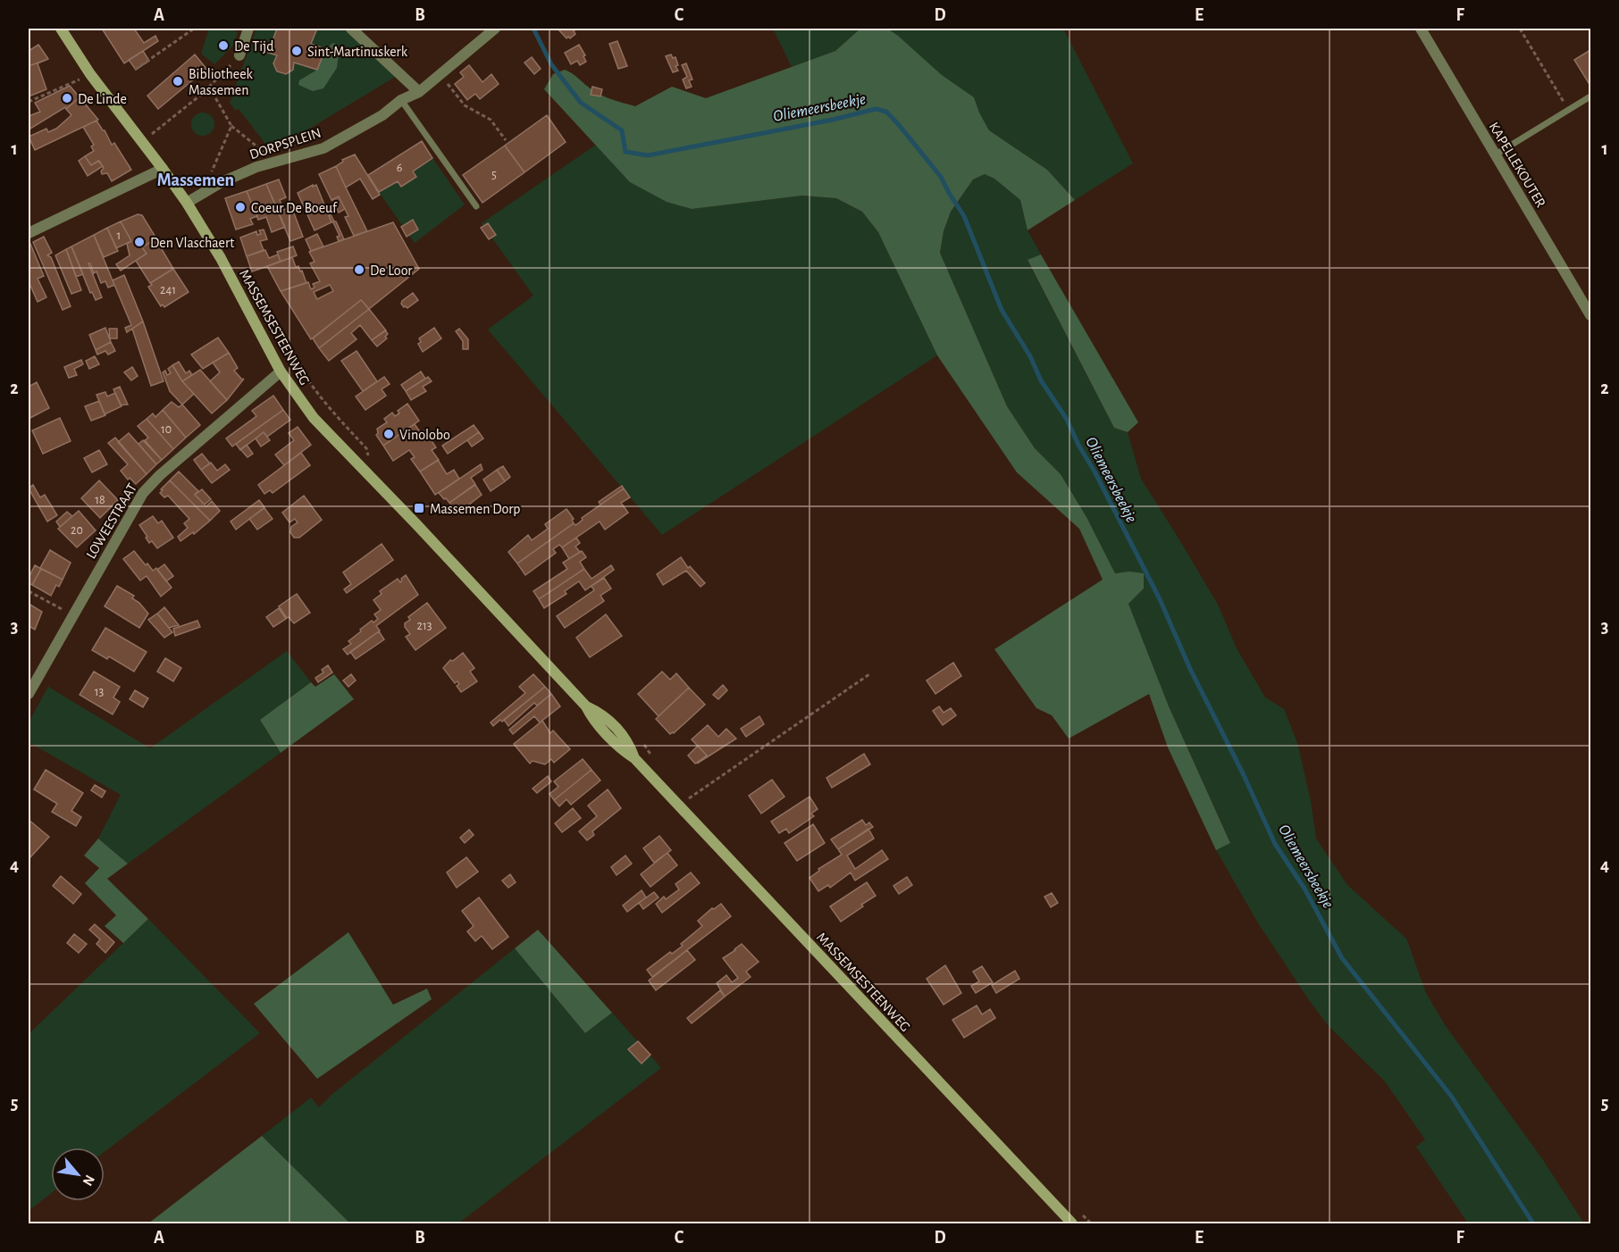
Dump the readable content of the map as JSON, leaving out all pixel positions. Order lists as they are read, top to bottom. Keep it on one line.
{"streets":{"main road":["MASSEMSESTEENWEG"],"street":["DORPSPLEIN","KAPELLEKOUTER","LOWEESTRAAT"]},"crossings":[["DORPSPLEIN","MASSEMSESTEENWEG"],["MASSEMSESTEENWEG","LOWEESTRAAT"]],"districts":["Massemen"],"water":["Oliemeersbeekje"],"places":{"other":["De Tijd","Sint-Martinuskerk","Bibliotheek Massemen","De Linde","Coeur De Boeuf","Den Vlaschaert","De Loor","Vinolobo"],"transit":["Massemen Dorp"]},"house_numbers":["6","5","1","241","10","18","20","213","13"],"north":"bottom right","grid":{"columns":["A","B","C","D","E","F"],"rows":["1","2","3","4","5"]}}
